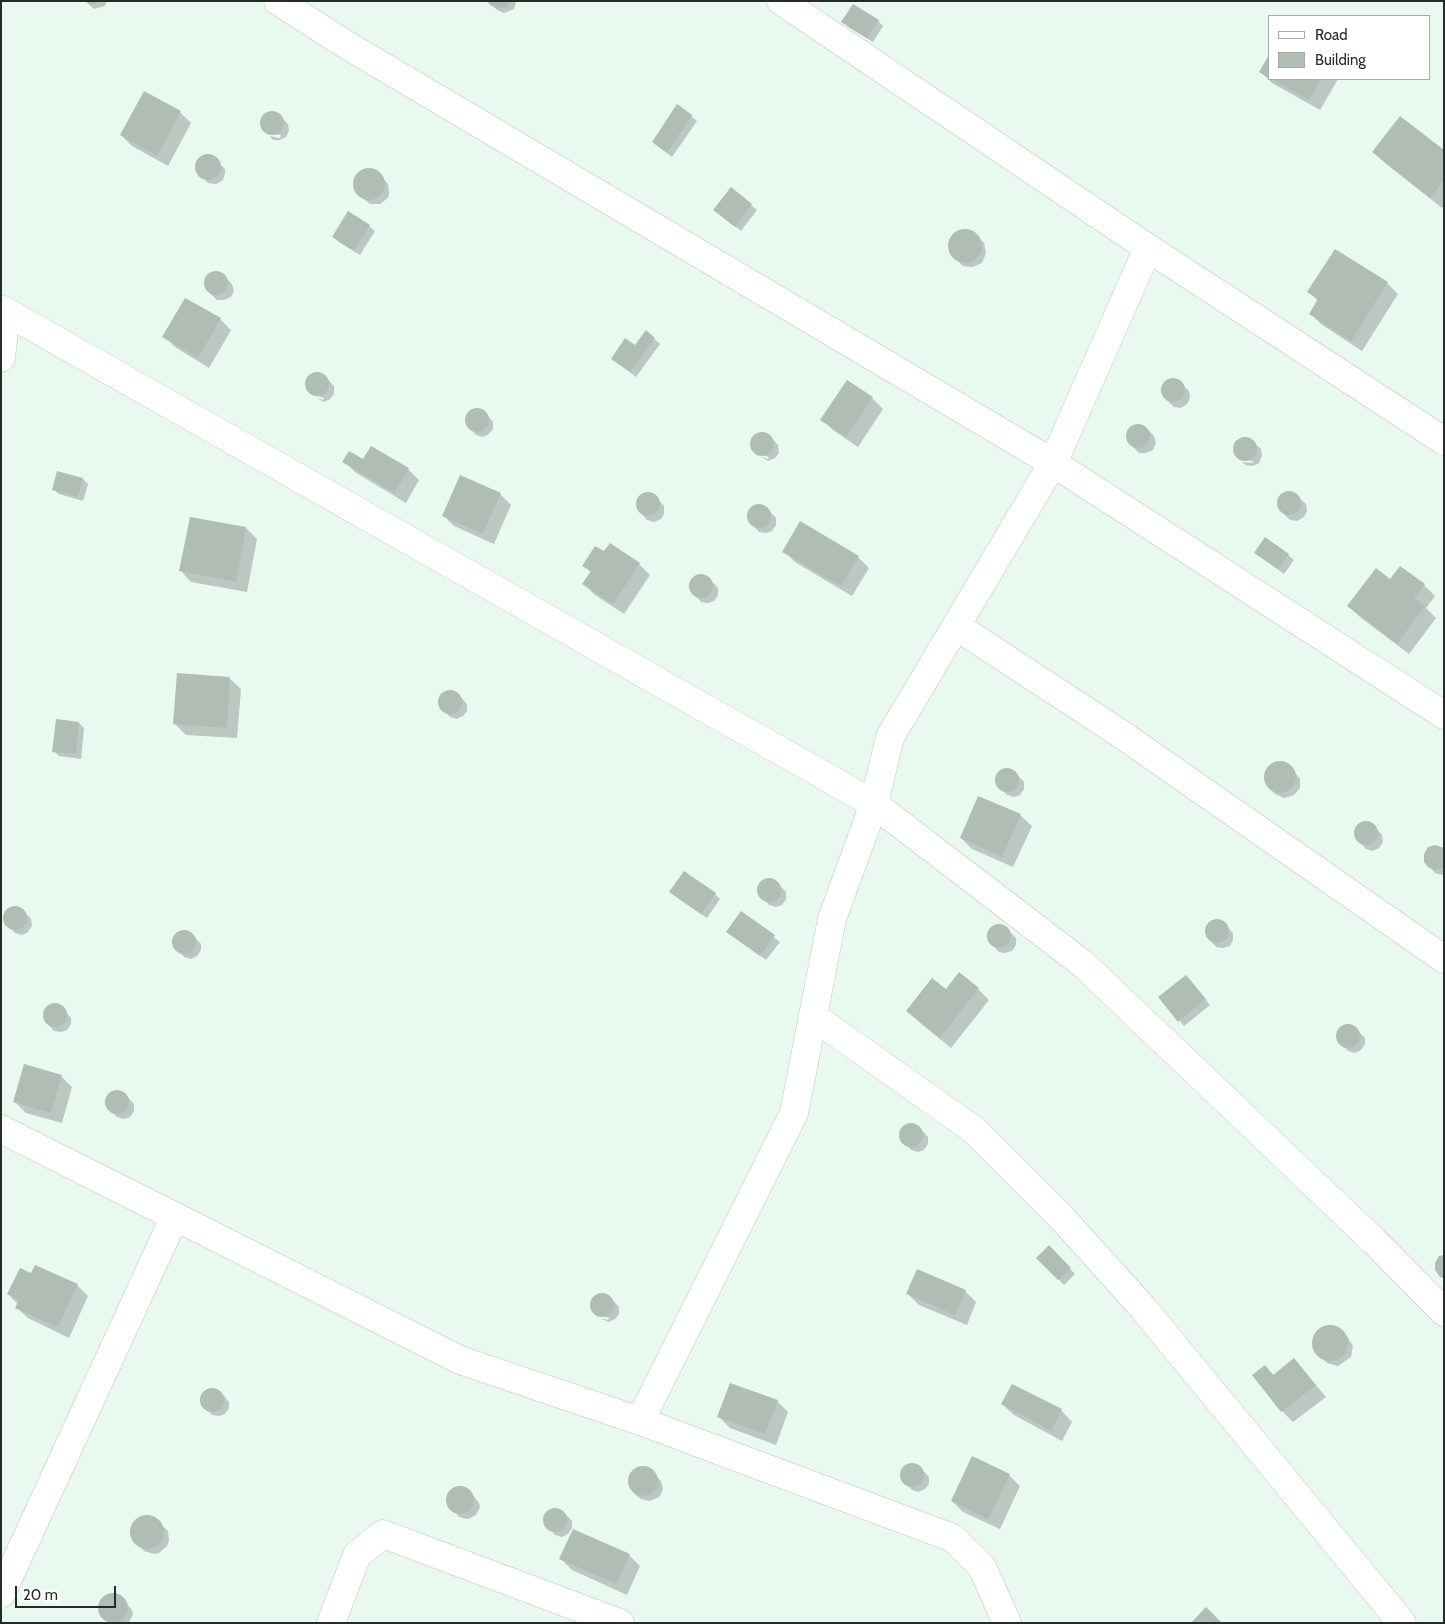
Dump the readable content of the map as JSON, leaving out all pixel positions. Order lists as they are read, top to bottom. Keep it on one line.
{"legend":["Road","Building"],"scale_bar":"20 m"}
